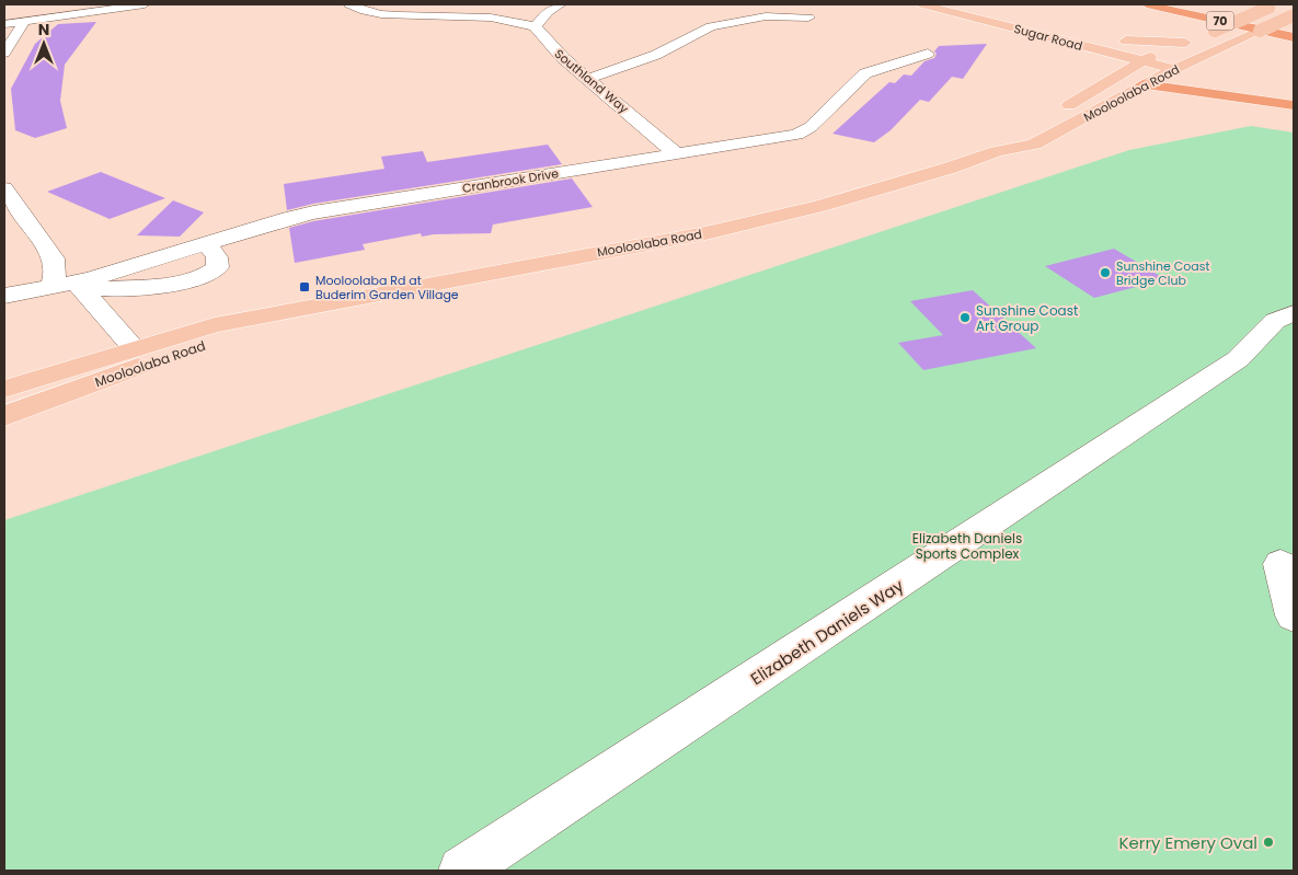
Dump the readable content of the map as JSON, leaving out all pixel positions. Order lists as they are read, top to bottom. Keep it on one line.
{"streets":{"highway":["70"],"main road":["Sugar Road","Mooloolaba Road"],"street":["Southland Way","Cranbrook Drive","Elizabeth Daniels Way"]},"crossings":[["Sugar Road","Mooloolaba Road"],["Southland Way","Cranbrook Drive"]],"parks":["Elizabeth Daniels Sports Complex"],"places":{"other":["Sunshine Coast Bridge Club","Sunshine Coast Art Group","Kerry Emery Oval"],"transit":["Mooloolaba Rd at Buderim Garden Village"]},"north":"top"}
